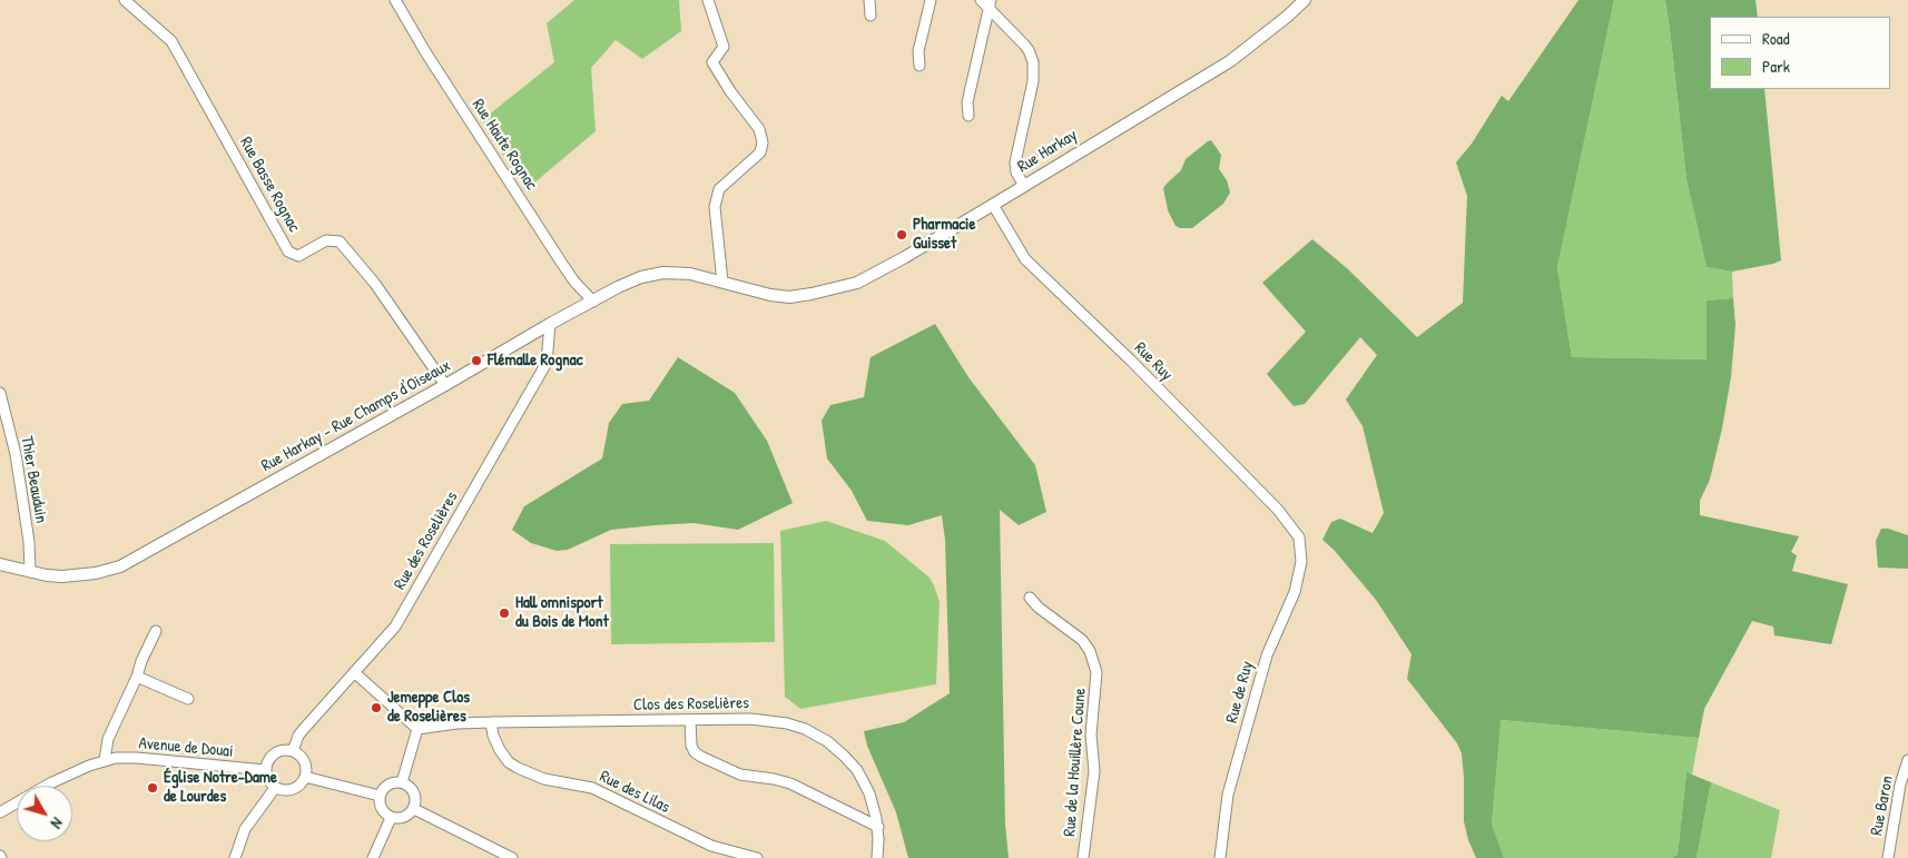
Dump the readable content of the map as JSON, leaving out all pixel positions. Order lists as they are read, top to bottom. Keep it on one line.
{"streets":{"street":["Rue Haute Rognac","Rue Harkay","Rue Basse Rognac","Rue Ruy","Rue Harkay - Rue Champs d'Oiseaux","Thier Beauduin","Rue des Roselières","Rue de Ruy","Clos des Roselières","Avenue de Douai","Rue de la Houillère Coune","Rue des Lilas","Rue Baron"]},"crossings":[["Rue Haute Rognac","Rue Harkay - Rue Champs d'Oiseaux"],["Rue Harkay","Rue Ruy"],["Rue Harkay","Rue Harkay - Rue Champs d'Oiseaux"],["Rue Basse Rognac","Rue Harkay - Rue Champs d'Oiseaux"],["Rue Ruy","Rue de Ruy"],["Rue Harkay - Rue Champs d'Oiseaux","Thier Beauduin"],["Rue Harkay - Rue Champs d'Oiseaux","Rue des Roselières"],["Rue des Roselières","Avenue de Douai"],["Clos des Roselières","Rue des Lilas"]],"places":["Pharmacie Guisset","Flémalle Rognac","Hall omnisport du Bois de Mont","Jemeppe Clos de Roselières","Église Notre-Dame de Lourdes"],"legend":["Road","Park"],"north":"bottom right"}
